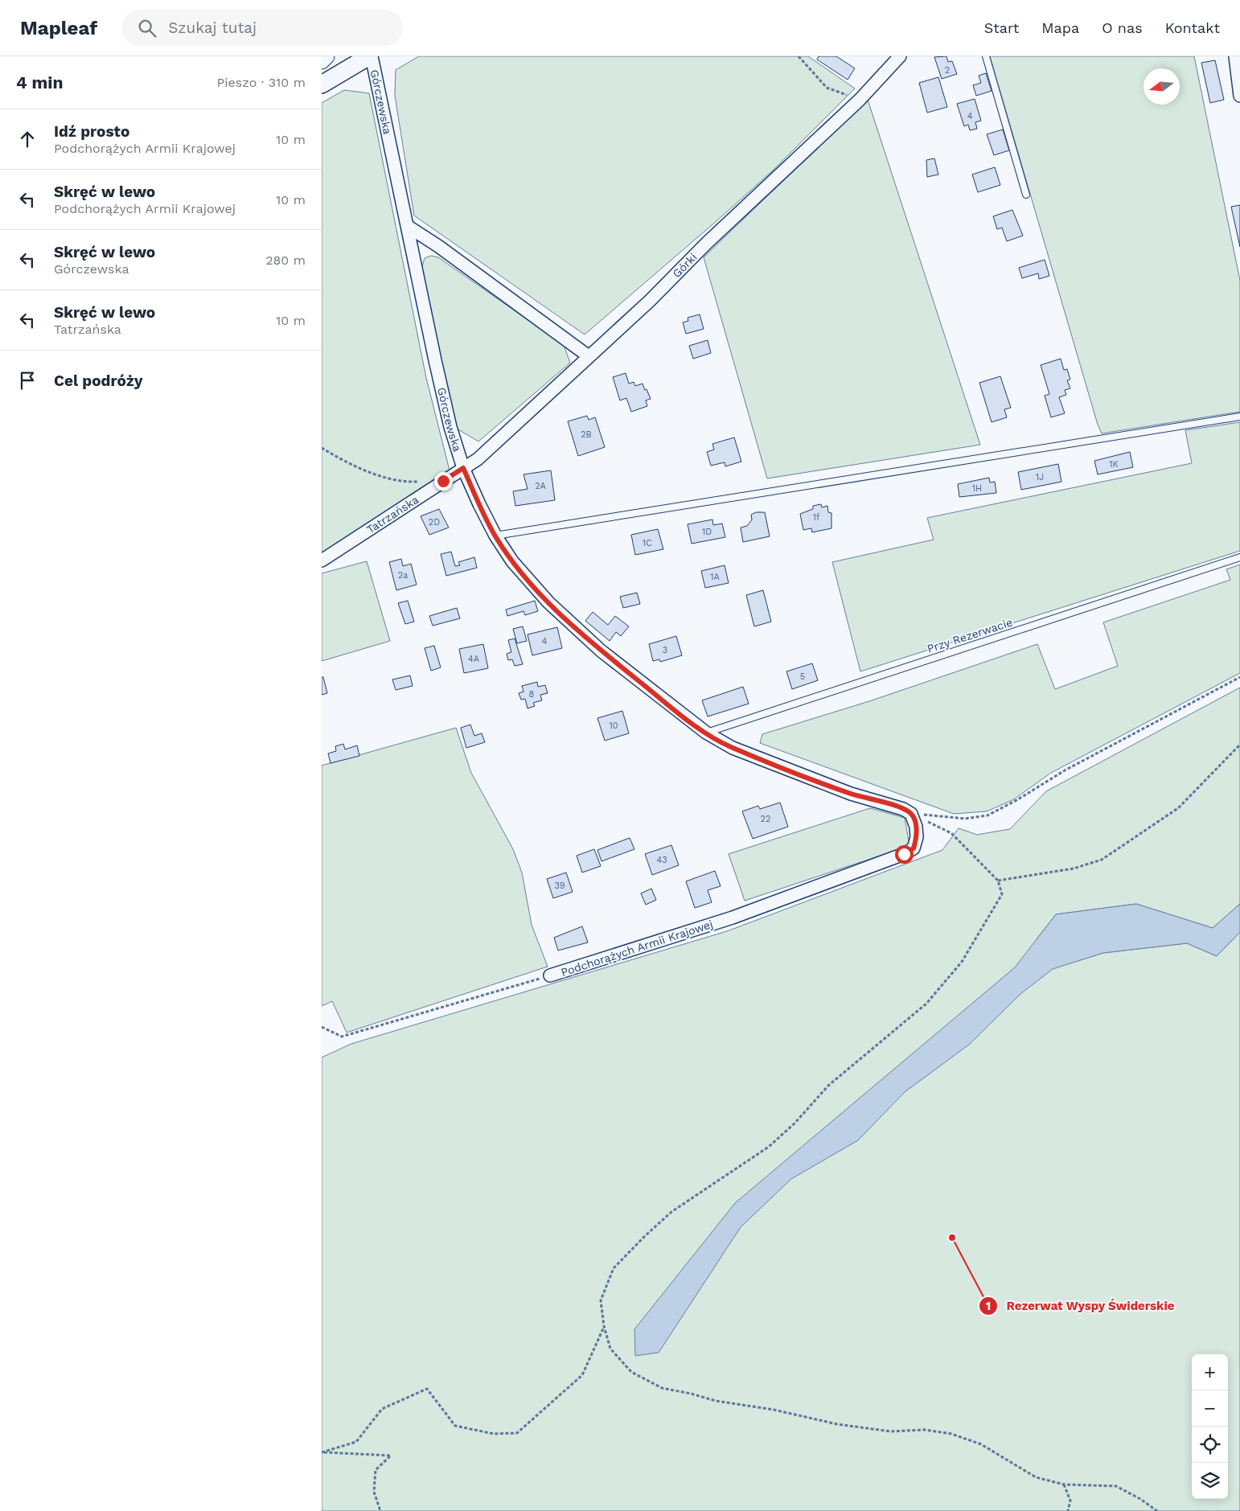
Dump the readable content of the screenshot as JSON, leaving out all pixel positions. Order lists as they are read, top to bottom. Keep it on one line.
{"streets":{"street":["Górczewska","Górki","Tatrzańska","Podchorążych Armii Krajowej"],"lane":["Przy Rezerwacie"]},"crossings":[["Górczewska","Górki"],["Górczewska","Tatrzańska"],["Górczewska","Przy Rezerwacie"],["Górczewska","Podchorążych Armii Krajowej"],["Górki","Tatrzańska"]],"places":["Rezerwat Wyspy Świderskie"],"house_numbers":["2","4","2B","1K","1J","2A","1H","1f","2D","1D","1C","2a","1A","4","3","4A","5","8","10","22","43","39"],"north":"left","page":{"header":"Mapleaf","search":"Szukaj tutaj","nav":["Start","Mapa","O nas","Kontakt"],"heading":["4 min","Pieszo · 310 m"],"list":[["Idź prosto","Podchorążych Armii Krajowej","10 m"],["Skręć w lewo","Podchorążych Armii Krajowej","10 m"],["Skręć w lewo","Górczewska","280 m"],["Skręć w lewo","Tatrzańska","10 m"],"Cel podróży"],"map_buttons":["+","−"]}}
